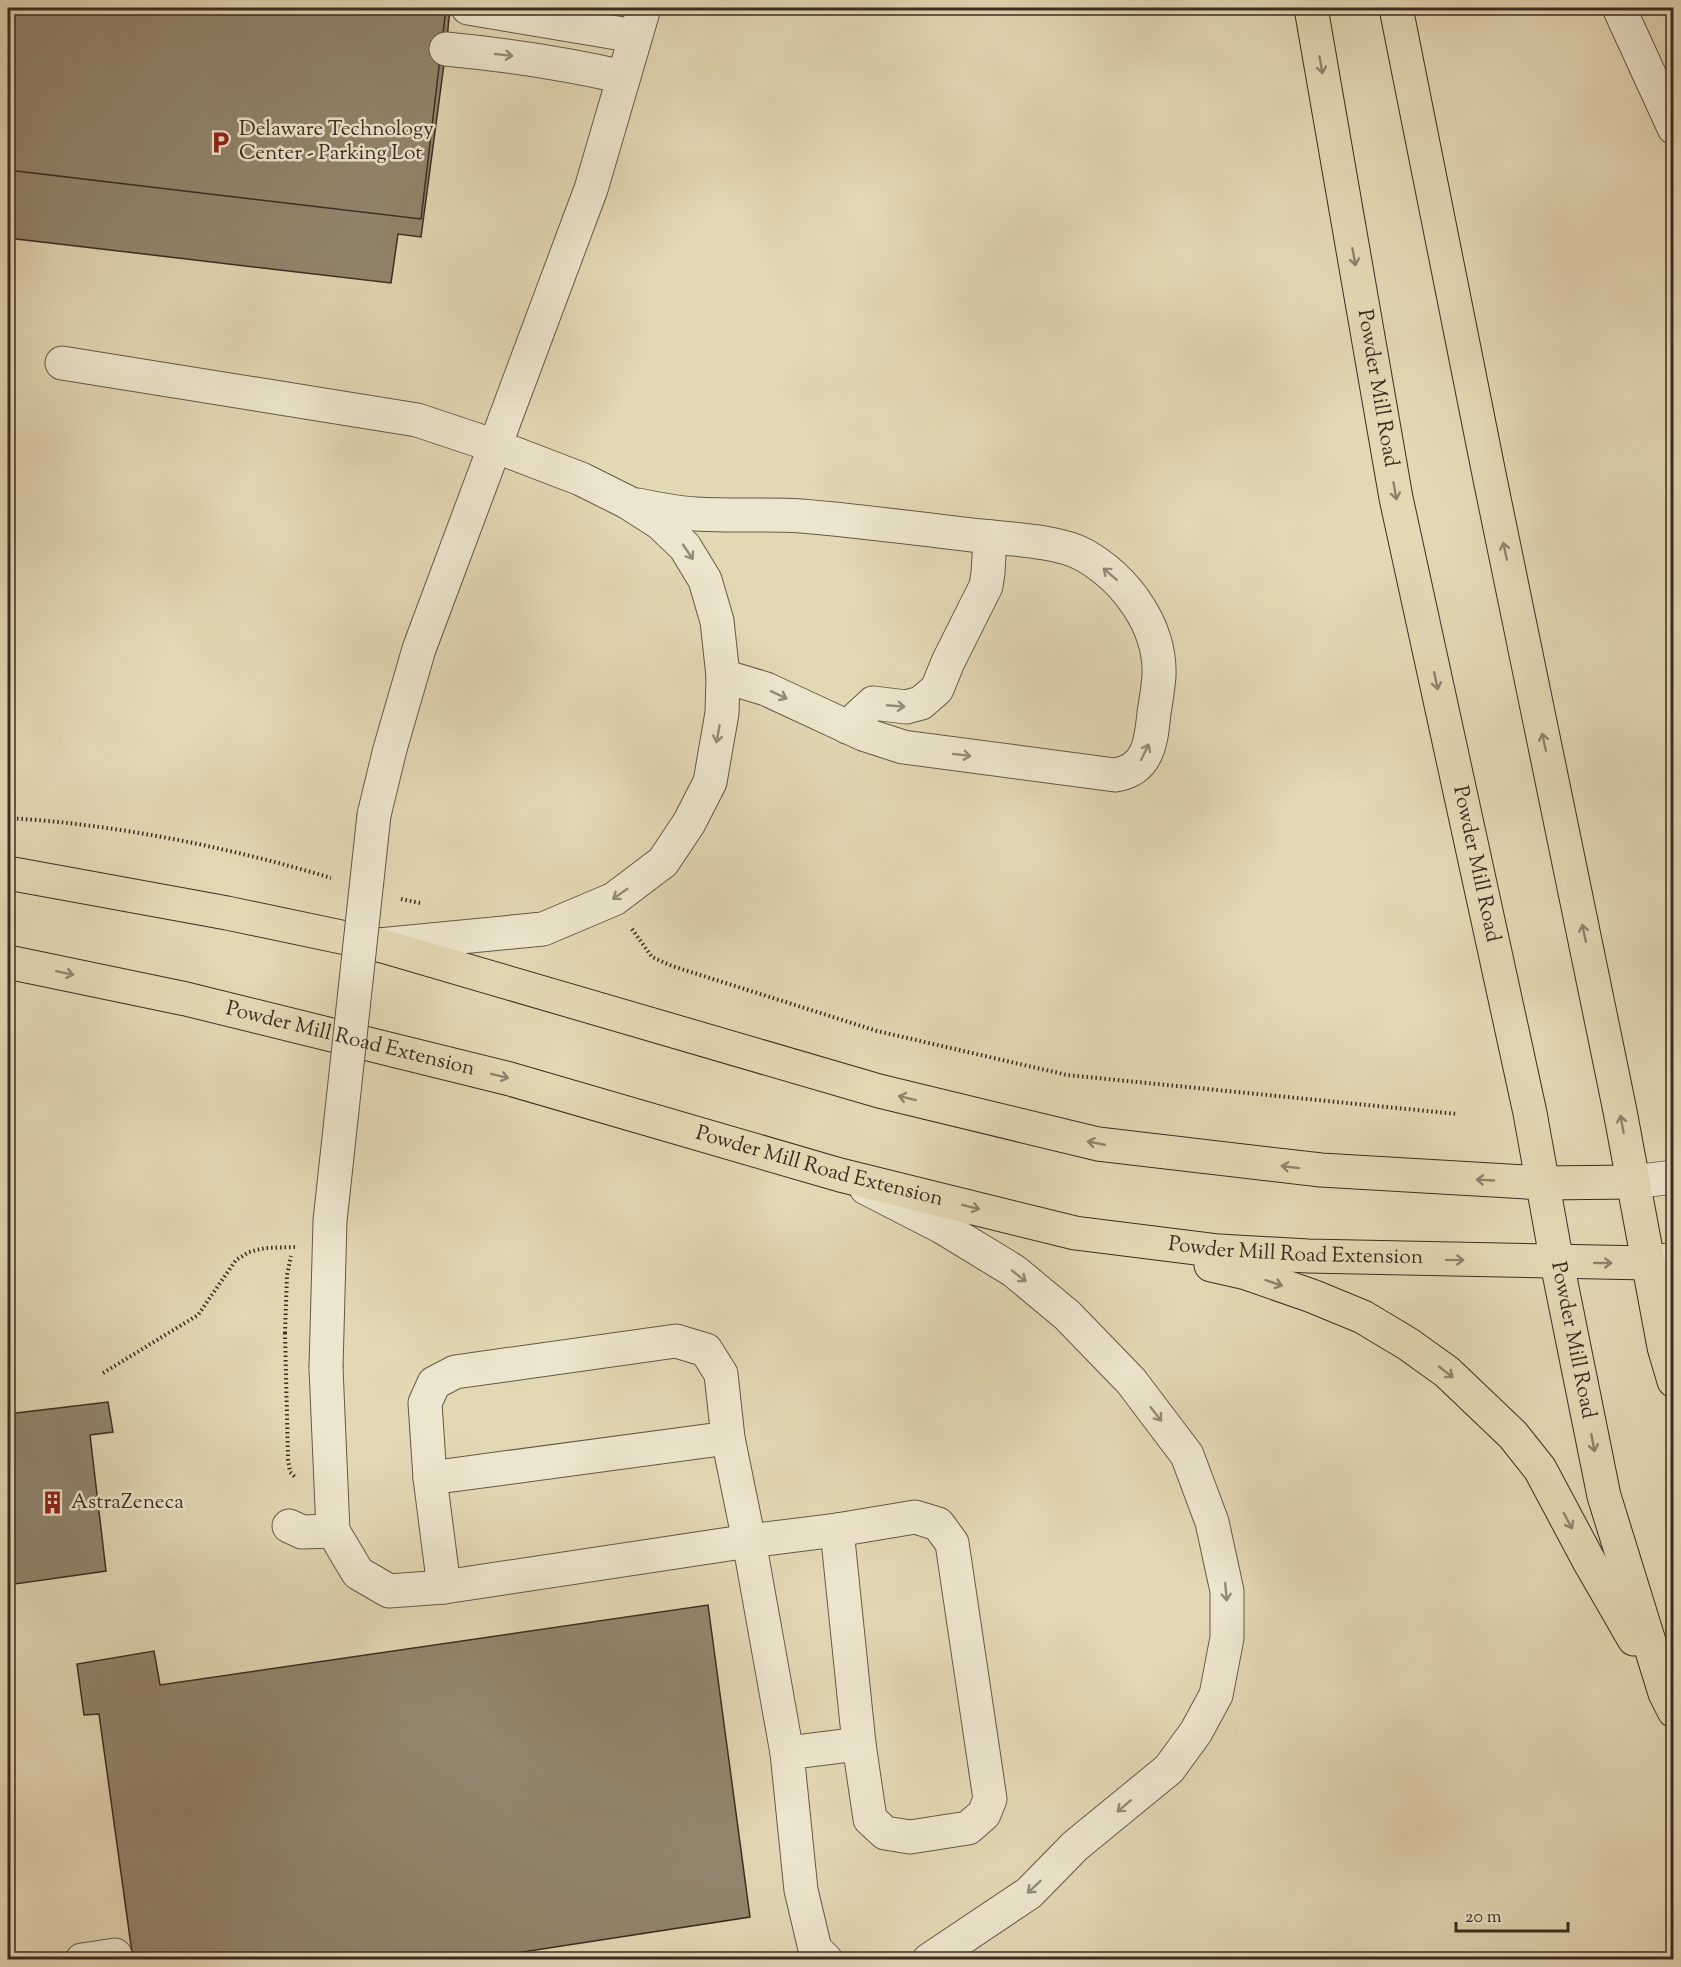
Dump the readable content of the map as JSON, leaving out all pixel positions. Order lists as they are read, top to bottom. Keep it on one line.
{"streets":{"highway":["Powder Mill Road","Powder Mill Road Extension"]},"crossings":[["Powder Mill Road","Powder Mill Road Extension"]],"places":{"parking":["Delaware Technology Center - Parking Lot"],"building":["AstraZeneca"]},"scale_bar":"20 m"}
